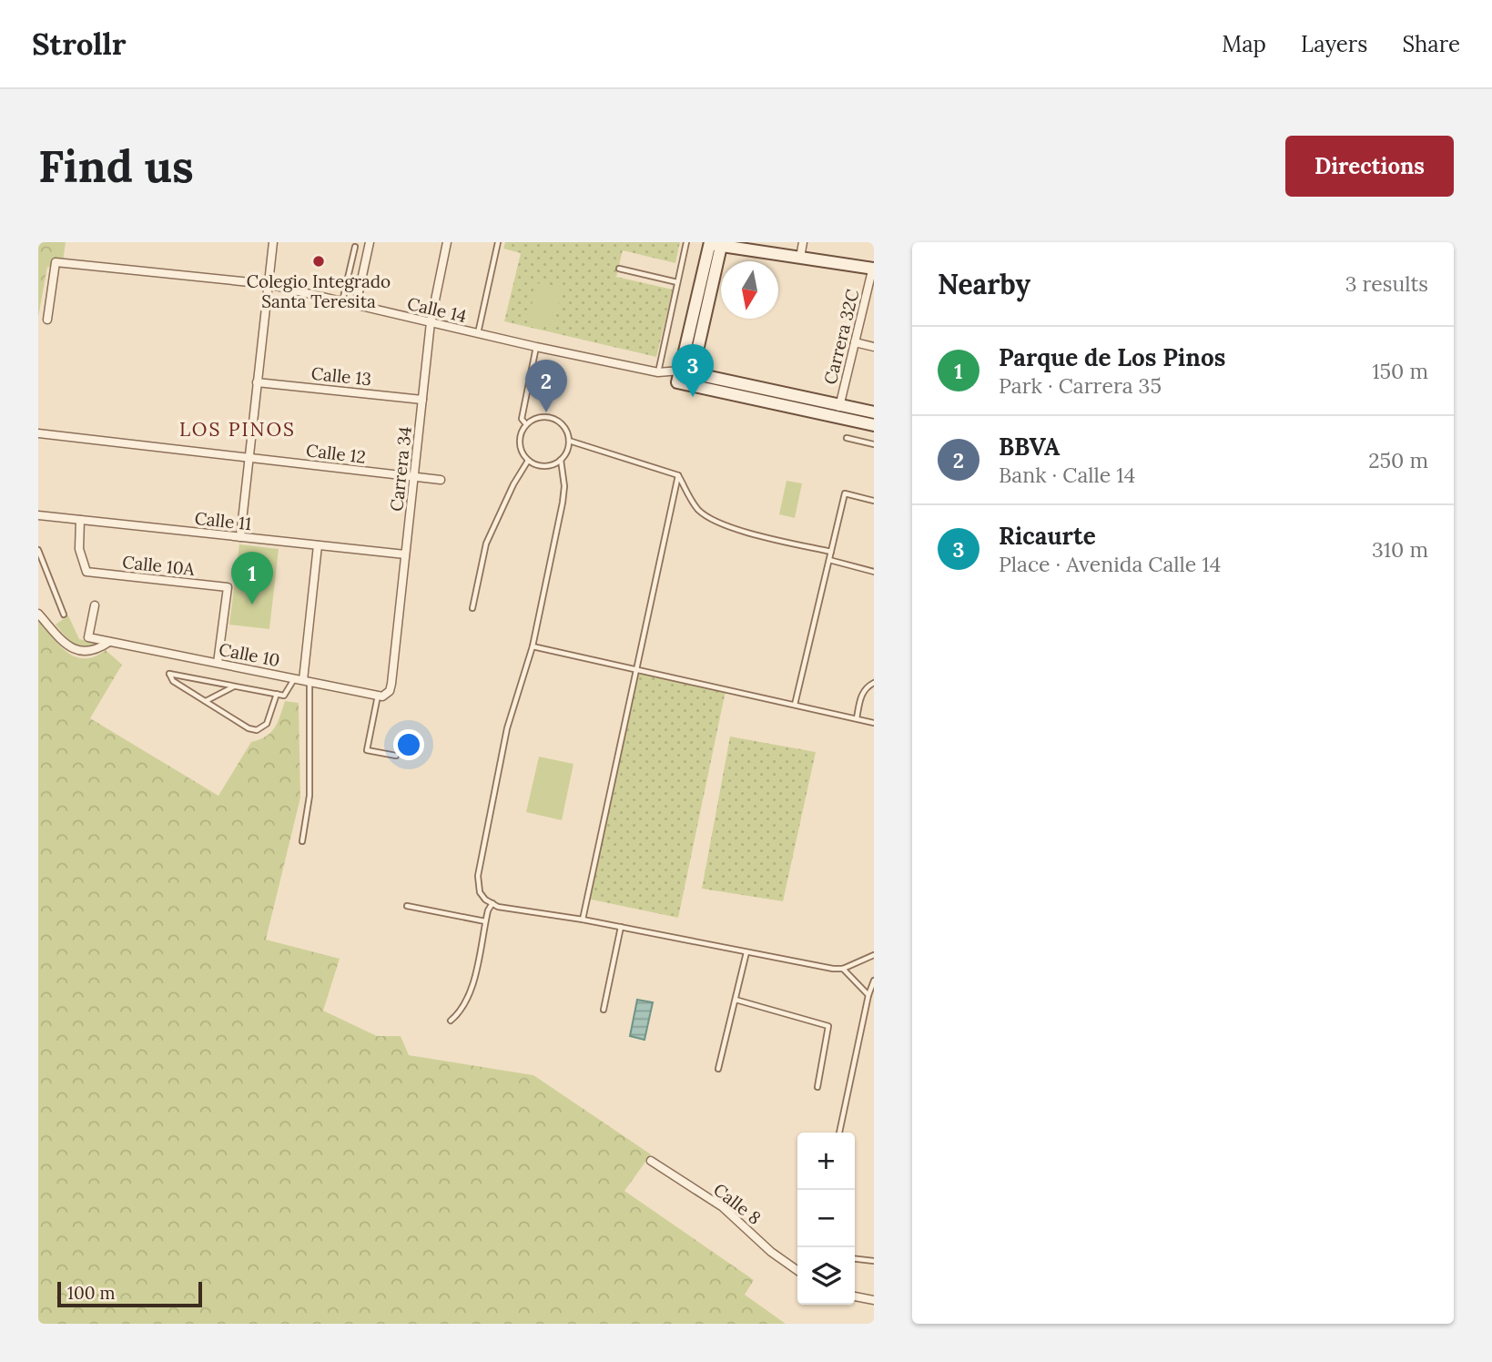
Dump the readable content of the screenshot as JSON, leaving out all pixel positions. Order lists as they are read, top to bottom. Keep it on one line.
{"streets":{"street":["Calle 14","Carrera 32C","Calle 13","Calle 12","Carrera 34","Calle 11","Calle 10A","Calle 10","Calle 8"]},"crossings":[["Calle 14","Carrera 34"],["Calle 13","Carrera 34"],["Calle 12","Carrera 34"],["Carrera 34","Calle 11"],["Carrera 34","Calle 10"],["Calle 11","Calle 10A"],["Calle 10A","Calle 10"]],"districts":["LOS PINOS"],"places":["Colegio Integrado Santa Teresita"],"scale_bar":"100 m","north":"bottom","page":{"header":"Strollr","nav":["Map","Layers","Share"],"buttons":"Directions","title":"Find us","heading":["Nearby","3 results"],"list":[{"mark":"1","name":"Parque de Los Pinos","note":"Park · Carrera 35","value":"150 m"},{"mark":"2","name":"BBVA","note":"Bank · Calle 14","value":"250 m"},{"mark":"3","name":"Ricaurte","note":"Place · Avenida Calle 14","value":"310 m"}],"pins":["3","2","1"],"map_buttons":["+","−"],"scale":"100 m"}}
